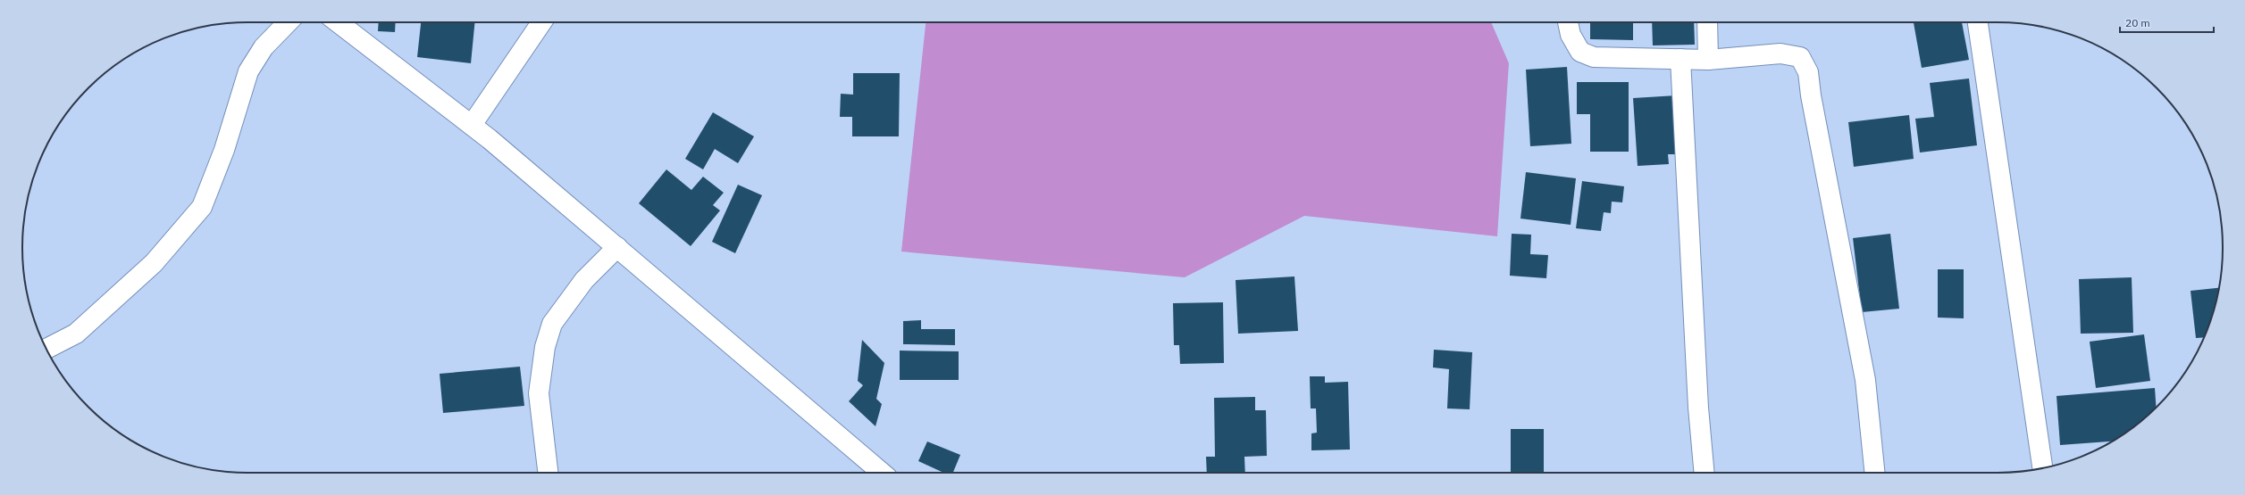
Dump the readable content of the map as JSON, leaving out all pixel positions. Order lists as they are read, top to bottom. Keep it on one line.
{"scale_bar":"20 m"}
